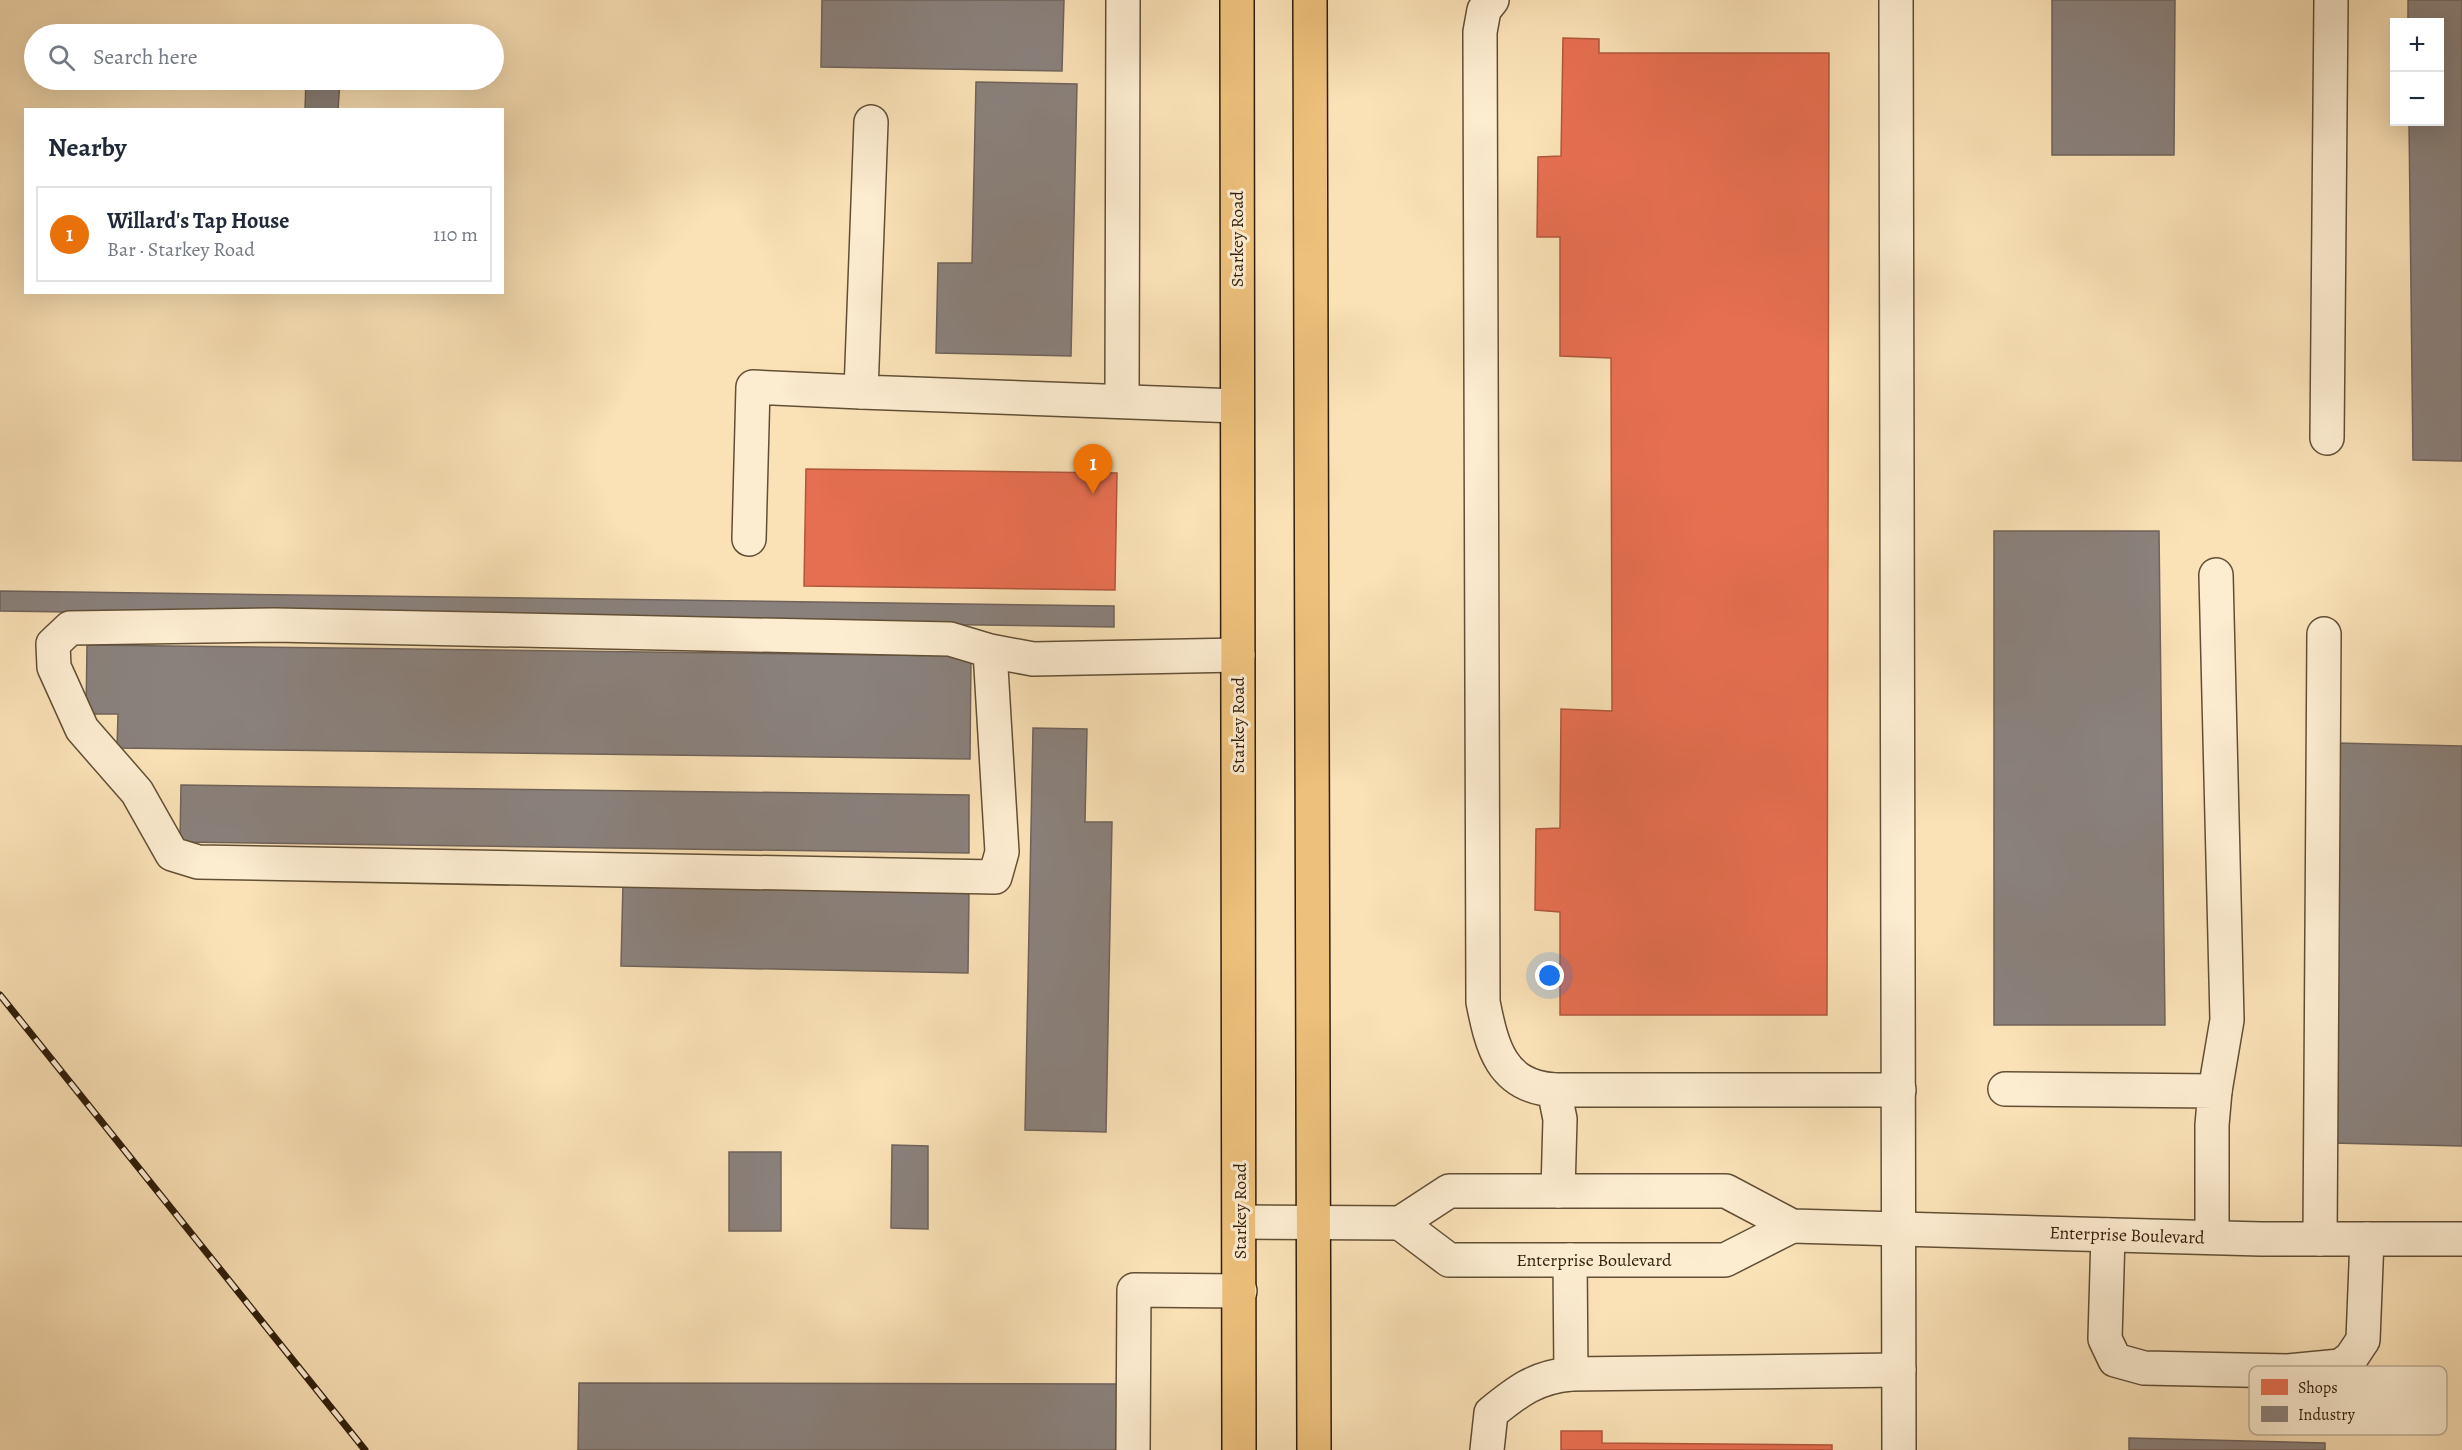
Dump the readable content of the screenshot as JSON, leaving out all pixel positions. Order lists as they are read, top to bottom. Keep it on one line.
{"streets":{"main road":["Starkey Road"],"street":["Enterprise Boulevard"]},"legend":["Shops","Industry"],"page":{"map_buttons":["+","−"],"search":"Search here","heading":"Nearby","list":[{"mark":"1","name":"Willard's Tap House","note":"Bar · Starkey Road","value":"110 m"}],"pins":"1"}}
